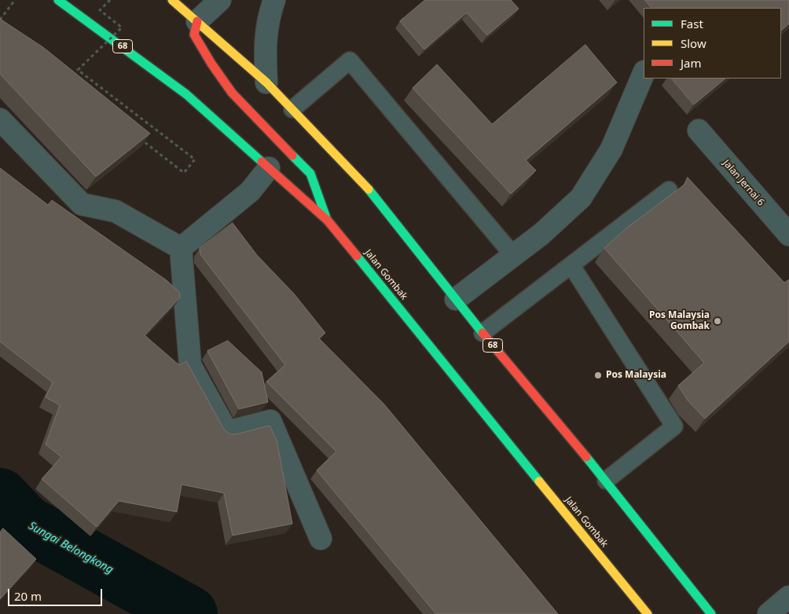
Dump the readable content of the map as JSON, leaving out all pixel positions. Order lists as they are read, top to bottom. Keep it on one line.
{"streets":{"main road":["68","Jalan Gombak"],"street":["Jalan Jernai 6"]},"water":["Sungai Belongkong"],"places":["Pos Malaysia Gombak","Pos Malaysia"],"legend":["Fast","Slow","Jam"],"scale_bar":"20 m"}
